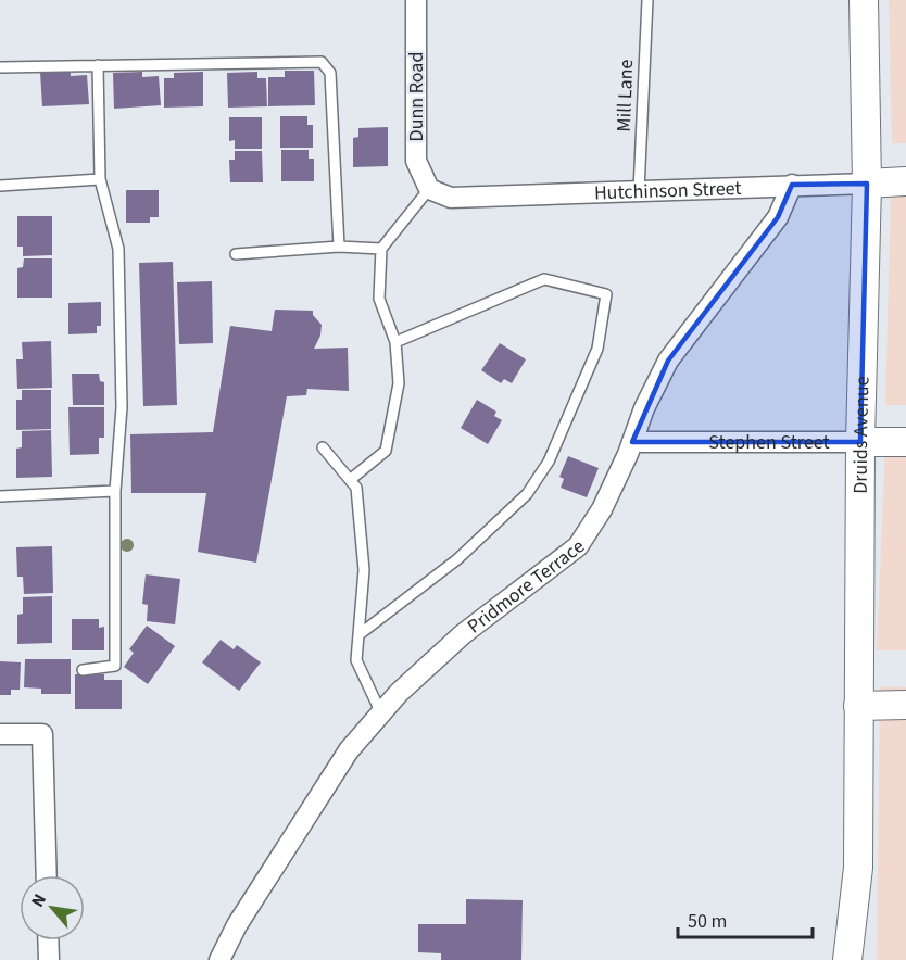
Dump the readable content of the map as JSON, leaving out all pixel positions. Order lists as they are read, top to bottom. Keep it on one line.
{"streets":{"street":["Dunn Road","Hutchinson Street","Druids Avenue","Stephen Street","Pridmore Terrace"],"lane":["Mill Lane"]},"crossings":[["Mill Lane","Hutchinson Street"],["Dunn Road","Hutchinson Street"],["Hutchinson Street","Druids Avenue"],["Hutchinson Street","Pridmore Terrace"],["Druids Avenue","Stephen Street"],["Stephen Street","Pridmore Terrace"]],"scale_bar":"50 m","north":"top left"}
